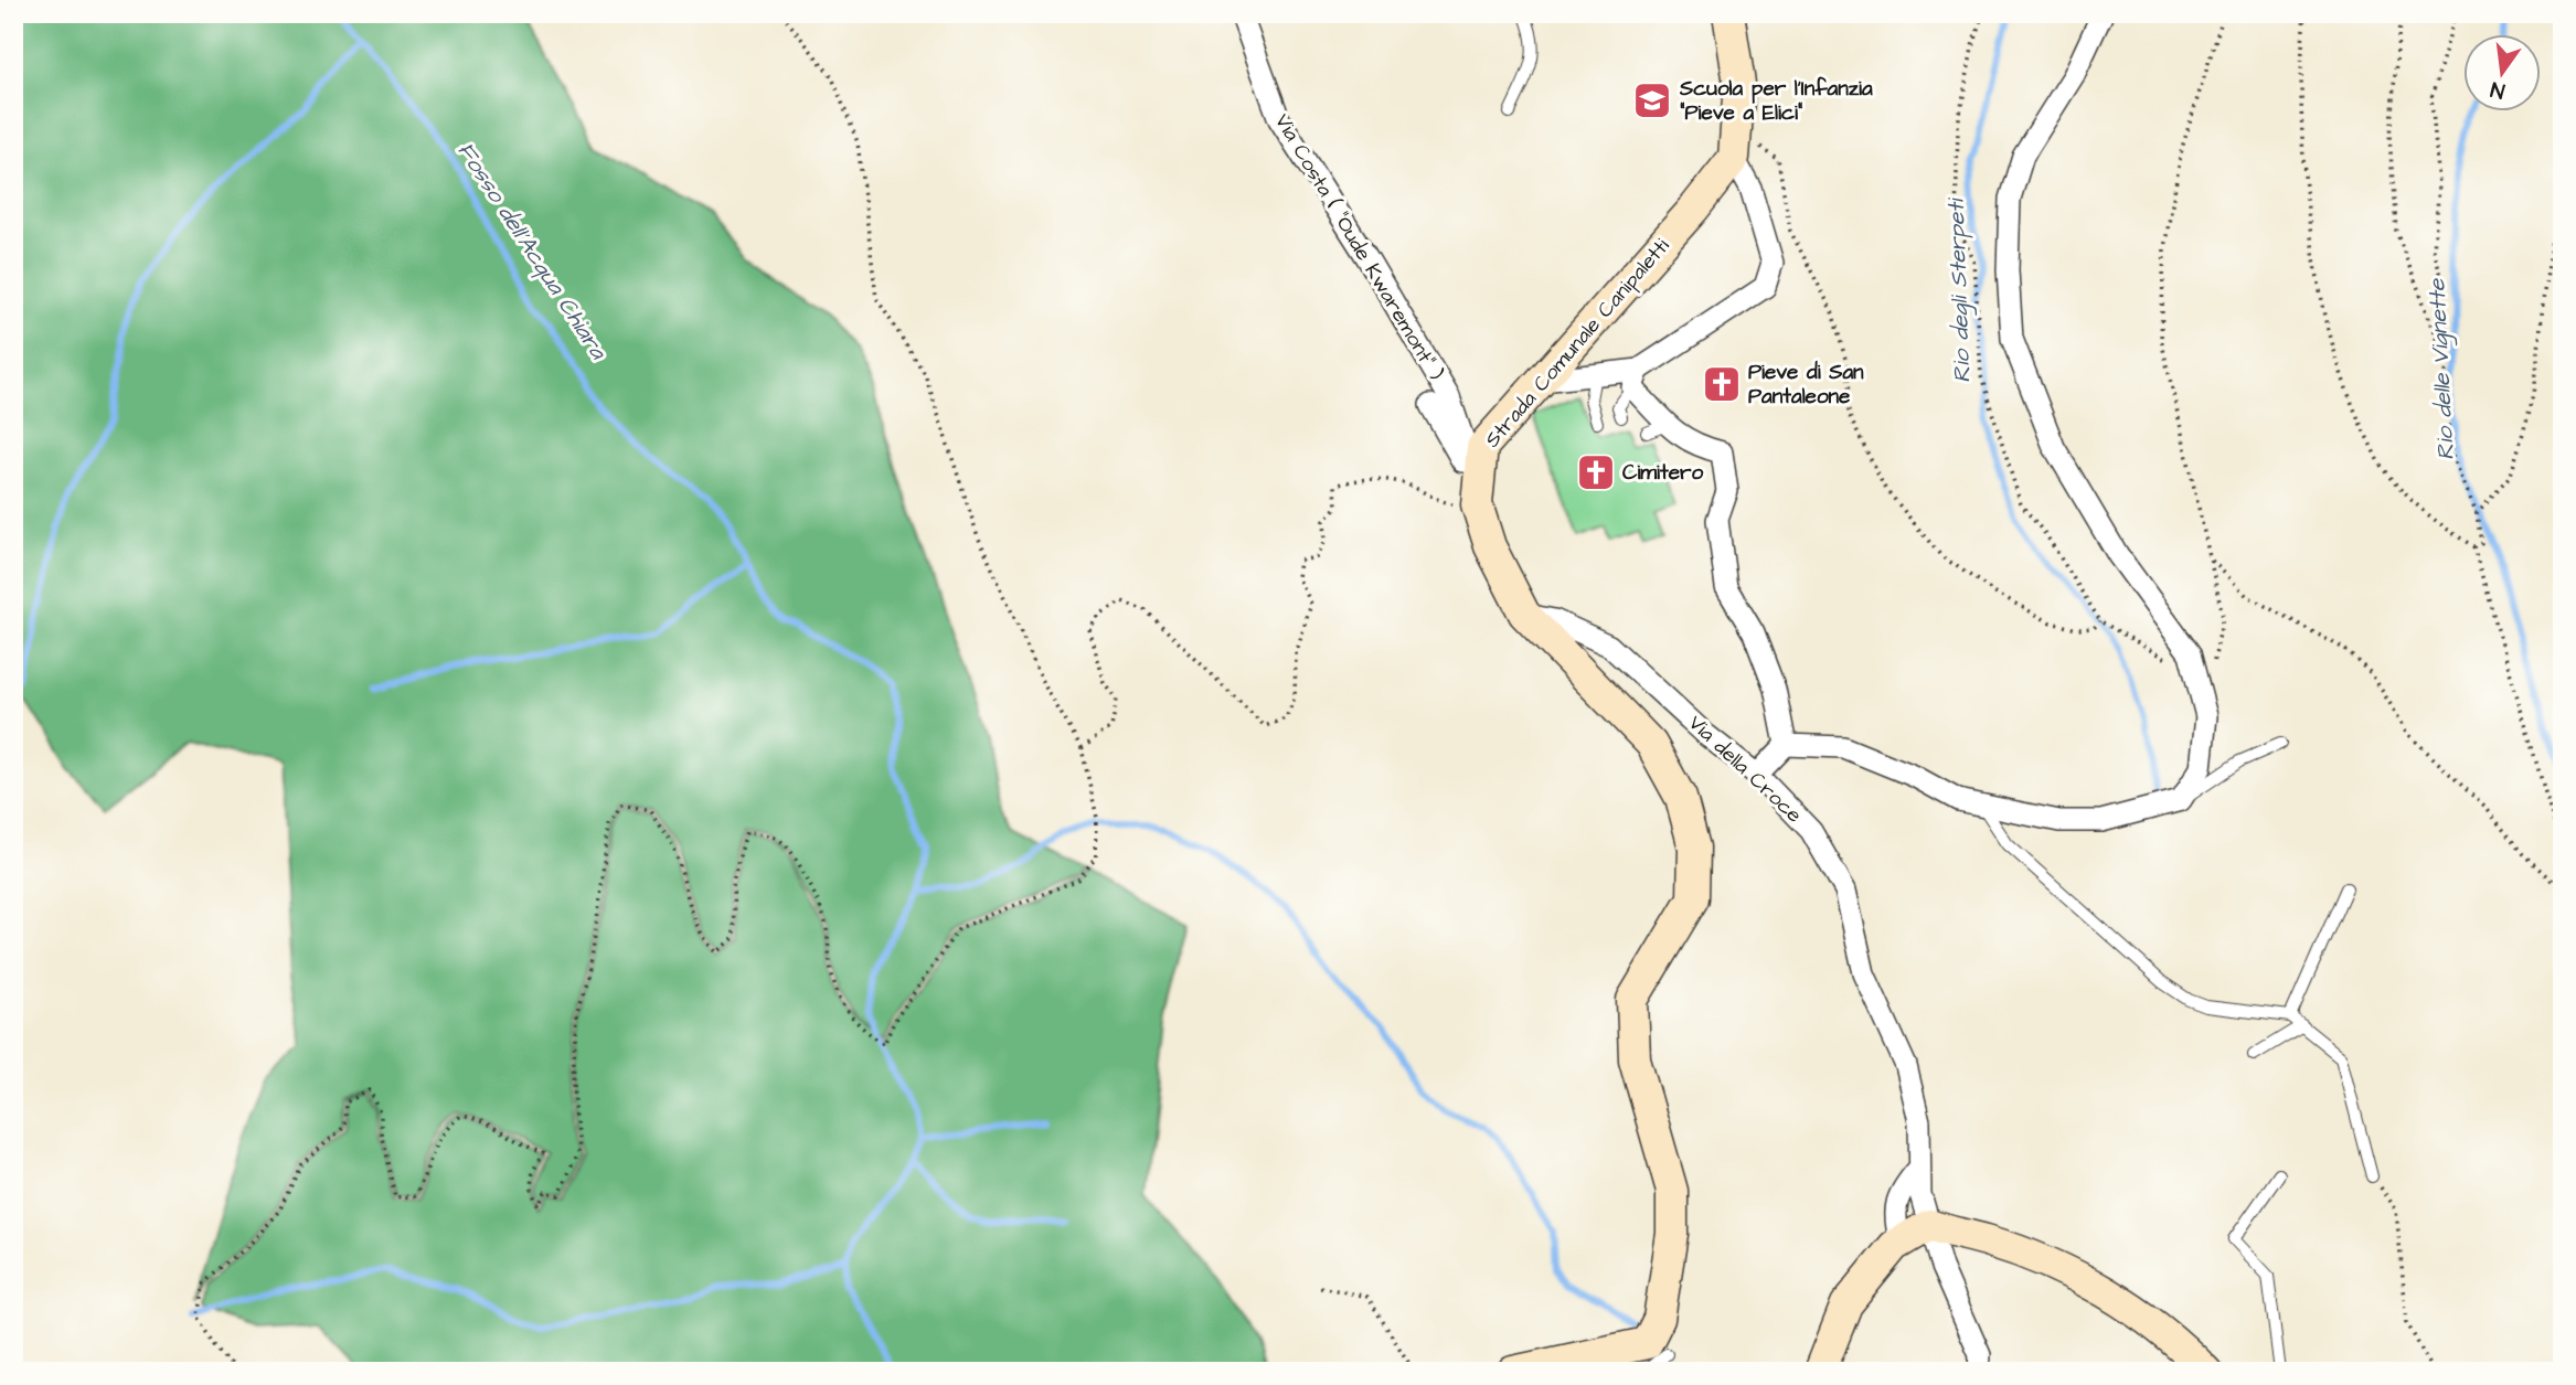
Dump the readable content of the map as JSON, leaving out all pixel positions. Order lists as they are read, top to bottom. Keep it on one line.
{"streets":{"street":["Via Costa ( \"Oude Kwaremont\" )","Strada Comunale Canipaletti","Via della Croce"]},"crossings":[["Via Costa ( \"Oude Kwaremont\" )","Strada Comunale Canipaletti"],["Strada Comunale Canipaletti","Via della Croce"]],"water":["Fosso dell'Acqua Chiara","Rio degli Sterpeti","Rio delle Vignette"],"places":{"school or university":["Scuola per l'Infanzia \"Pieve a Elici\""],"church":["Pieve di San Pantaleone","Cimitero"]},"north":"bottom"}
